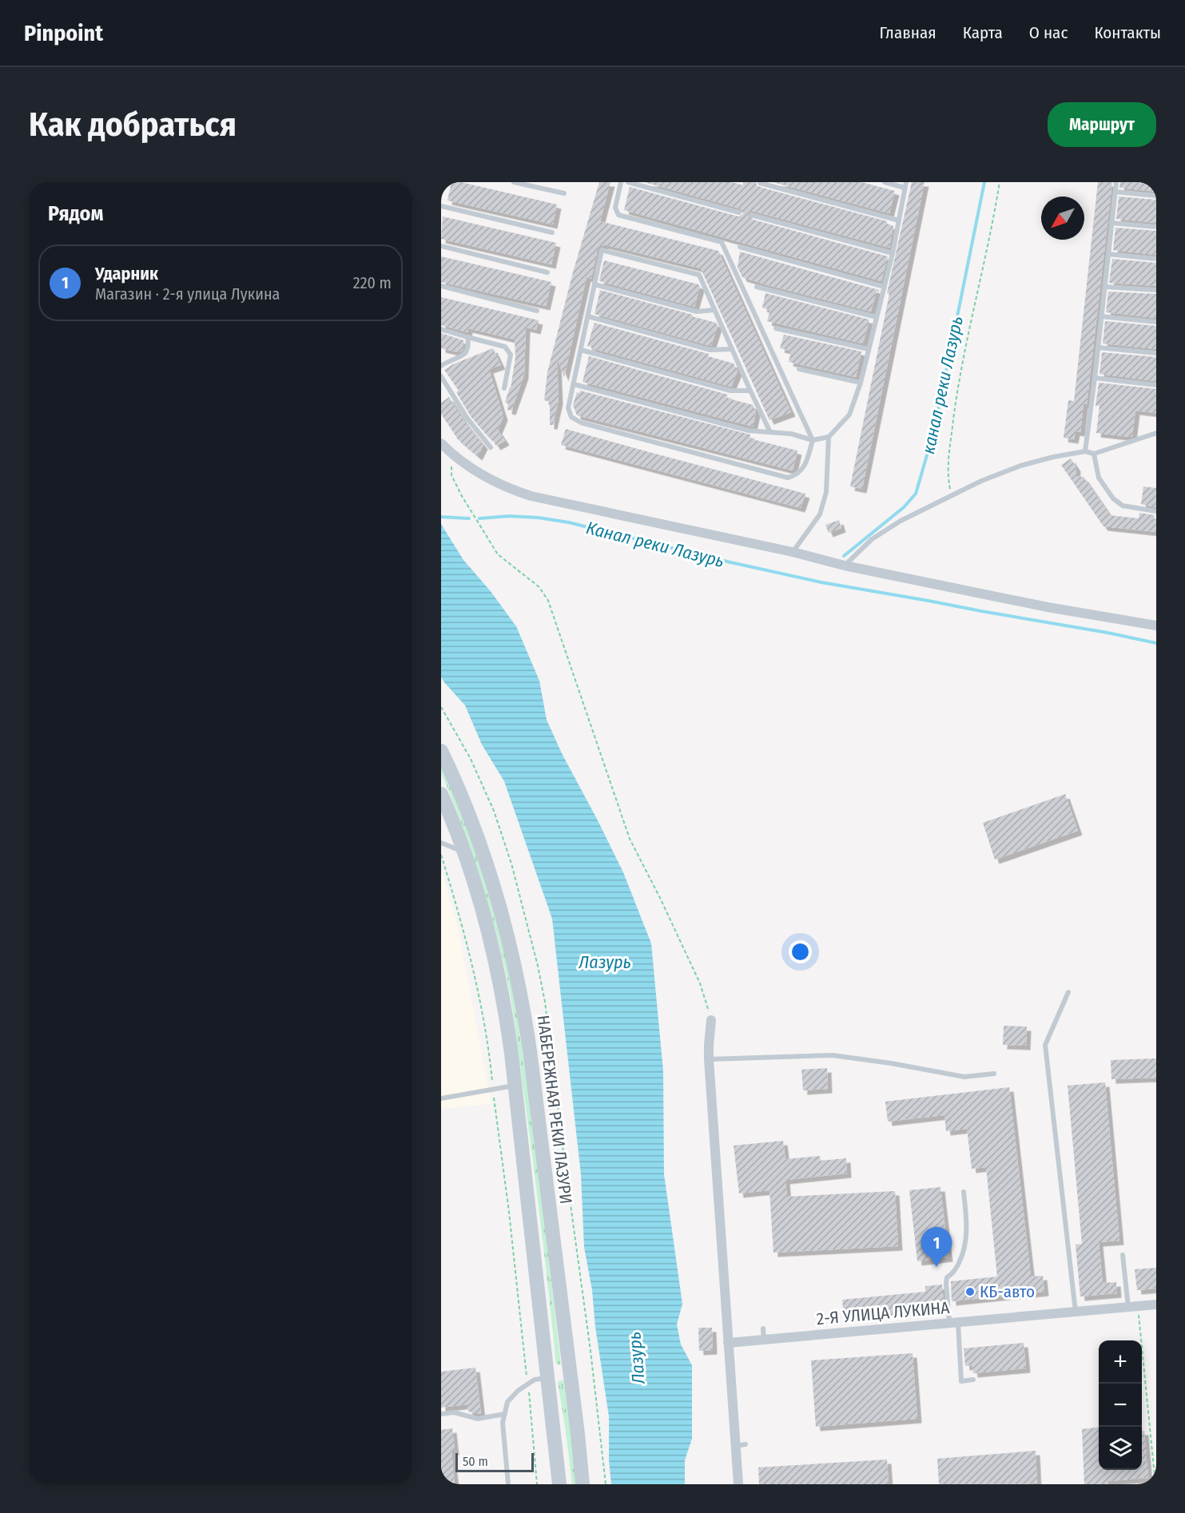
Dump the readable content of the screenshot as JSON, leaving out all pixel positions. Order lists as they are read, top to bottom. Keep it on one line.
{"streets":{"main road":["НАБЕРЕЖНАЯ РЕКИ ЛАЗУРИ"],"street":["2-Я УЛИЦА ЛУКИНА"]},"water":["канал реки Лазурь","Канал реки Лазурь","Лазурь"],"places":["КБ-авто"],"scale_bar":"50 m","north":"bottom left","page":{"header":"Pinpoint","nav":["Главная","Карта","О нас","Контакты"],"buttons":"Маршрут","title":"Как добраться","heading":"Рядом","list":[{"mark":"1","name":"Ударник","note":"Магазин · 2-я улица Лукина","value":"220 m"}],"pins":"1","map_buttons":["+","−"],"scale":"50 m"}}
